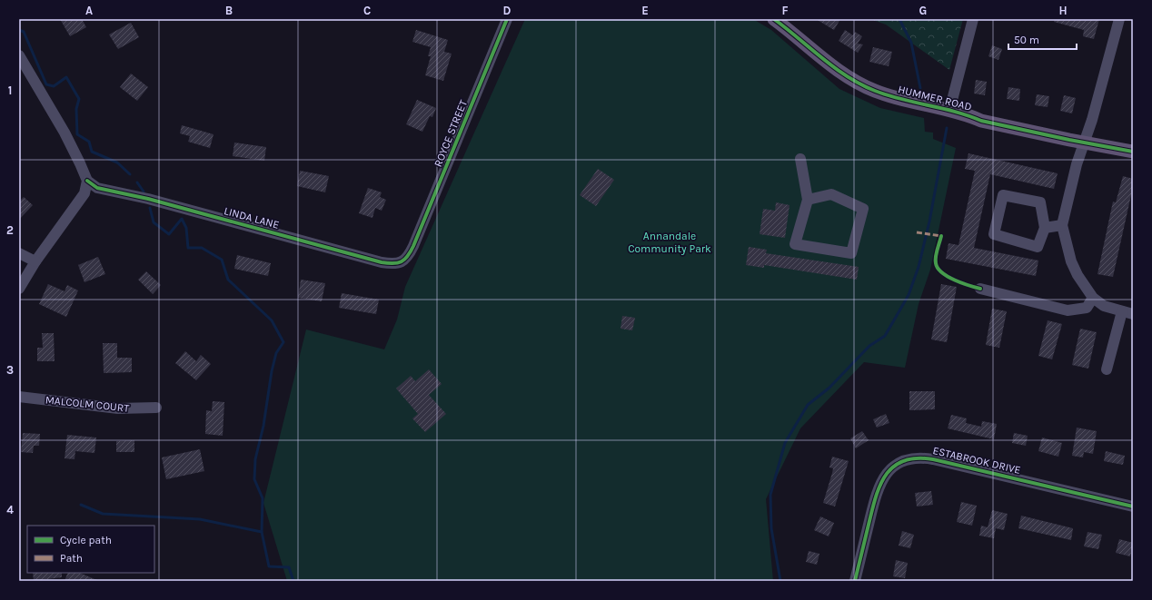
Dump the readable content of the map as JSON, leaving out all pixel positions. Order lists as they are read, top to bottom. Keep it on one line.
{"streets":{"main road":["HUMMER ROAD"],"street":["ROYCE STREET","LINDA LANE","MALCOLM COURT","ESTABROOK DRIVE"]},"crossings":[["ROYCE STREET","LINDA LANE"]],"parks":["Annandale Community Park"],"legend":["Cycle path","Path"],"scale_bar":"50 m","grid":{"columns":["A","B","C","D","E","F","G","H"],"rows":["1","2","3","4"]}}
